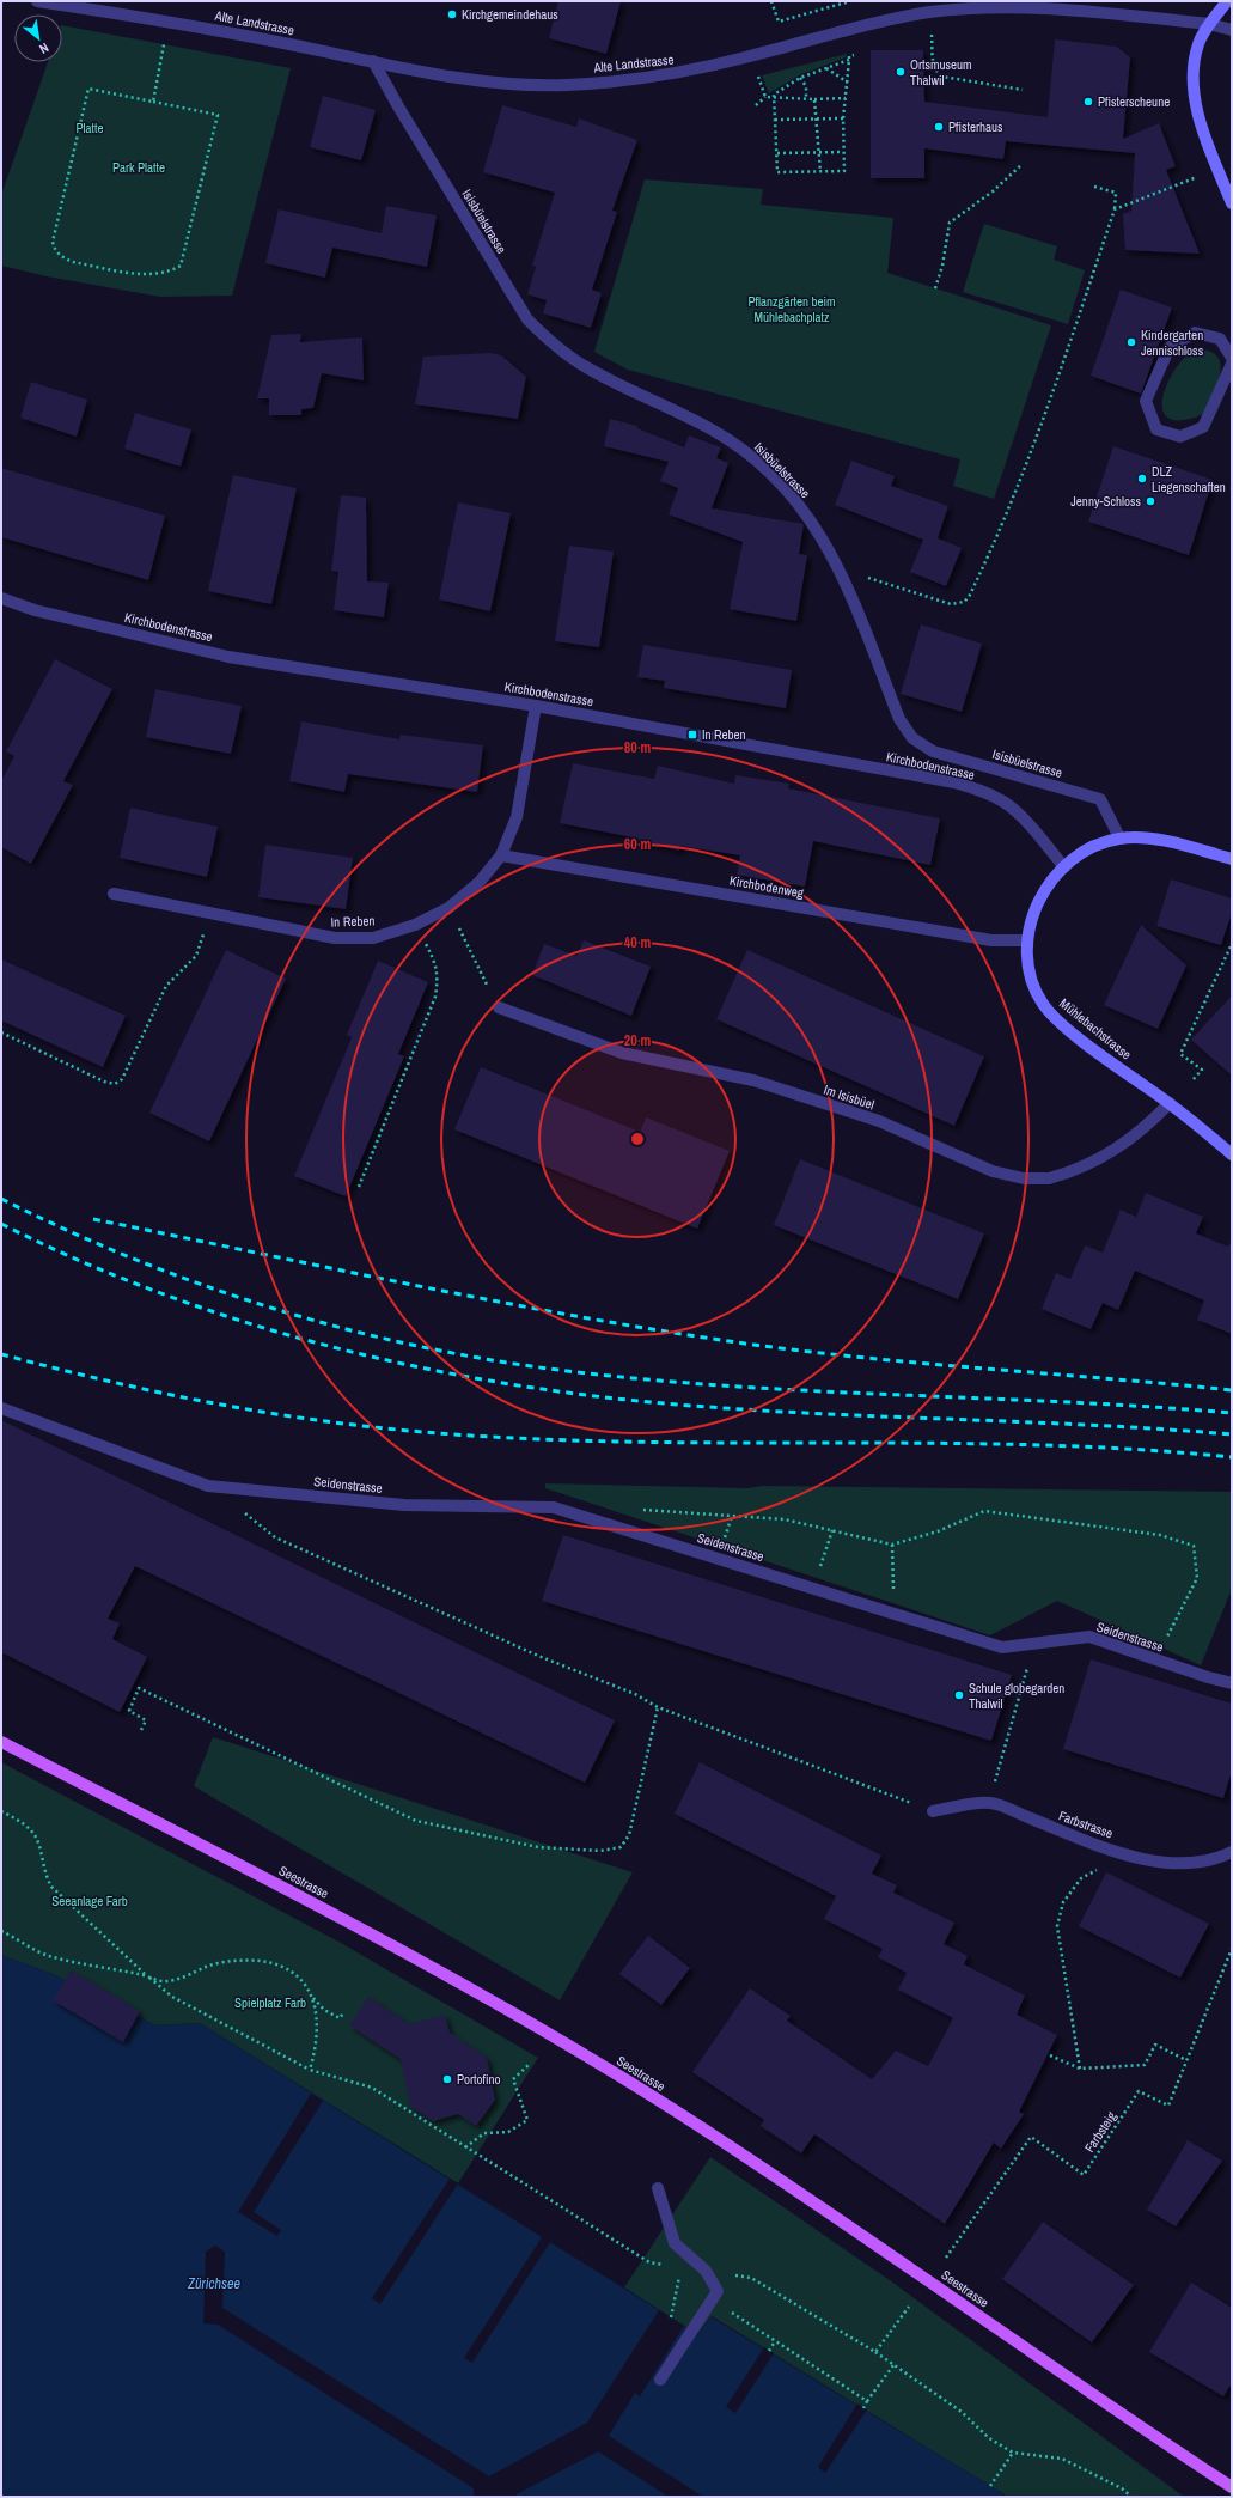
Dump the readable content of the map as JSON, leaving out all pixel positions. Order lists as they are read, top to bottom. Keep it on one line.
{"streets":{"main road":["Mühlebachstrasse","Seestrasse"],"street":["Alte Landstrasse","Isisbüelstrasse","Kirchbodenstrasse","Kirchbodenweg","In Reben","Im Isisbüel","Seidenstrasse","Farbstrasse"],"path":["Farbsteig"]},"crossings":[["Alte Landstrasse","Isisbüelstrasse"],["Isisbüelstrasse","Mühlebachstrasse"],["Kirchbodenstrasse","In Reben"],["Kirchbodenstrasse","Mühlebachstrasse"],["Kirchbodenweg","In Reben"],["Kirchbodenweg","Mühlebachstrasse"],["Mühlebachstrasse","Im Isisbüel"]],"water":["Zürichsee"],"parks":["Platte","Park Platte","Pflanzgärten beim Mühlebachplatz","Seeanlage Farb","Spielplatz Farb"],"places":{"other":["Kirchgemeindehaus","Ortsmuseum Thalwil","Pfisterscheune","Pfisterhaus","Kindergarten Jennischloss","DLZ Liegenschaften","Jenny-Schloss","Schule globegarden Thalwil","Portofino"],"transit":["In Reben"]},"north":"bottom right","rings":["80 m","60 m","40 m","20 m"]}
